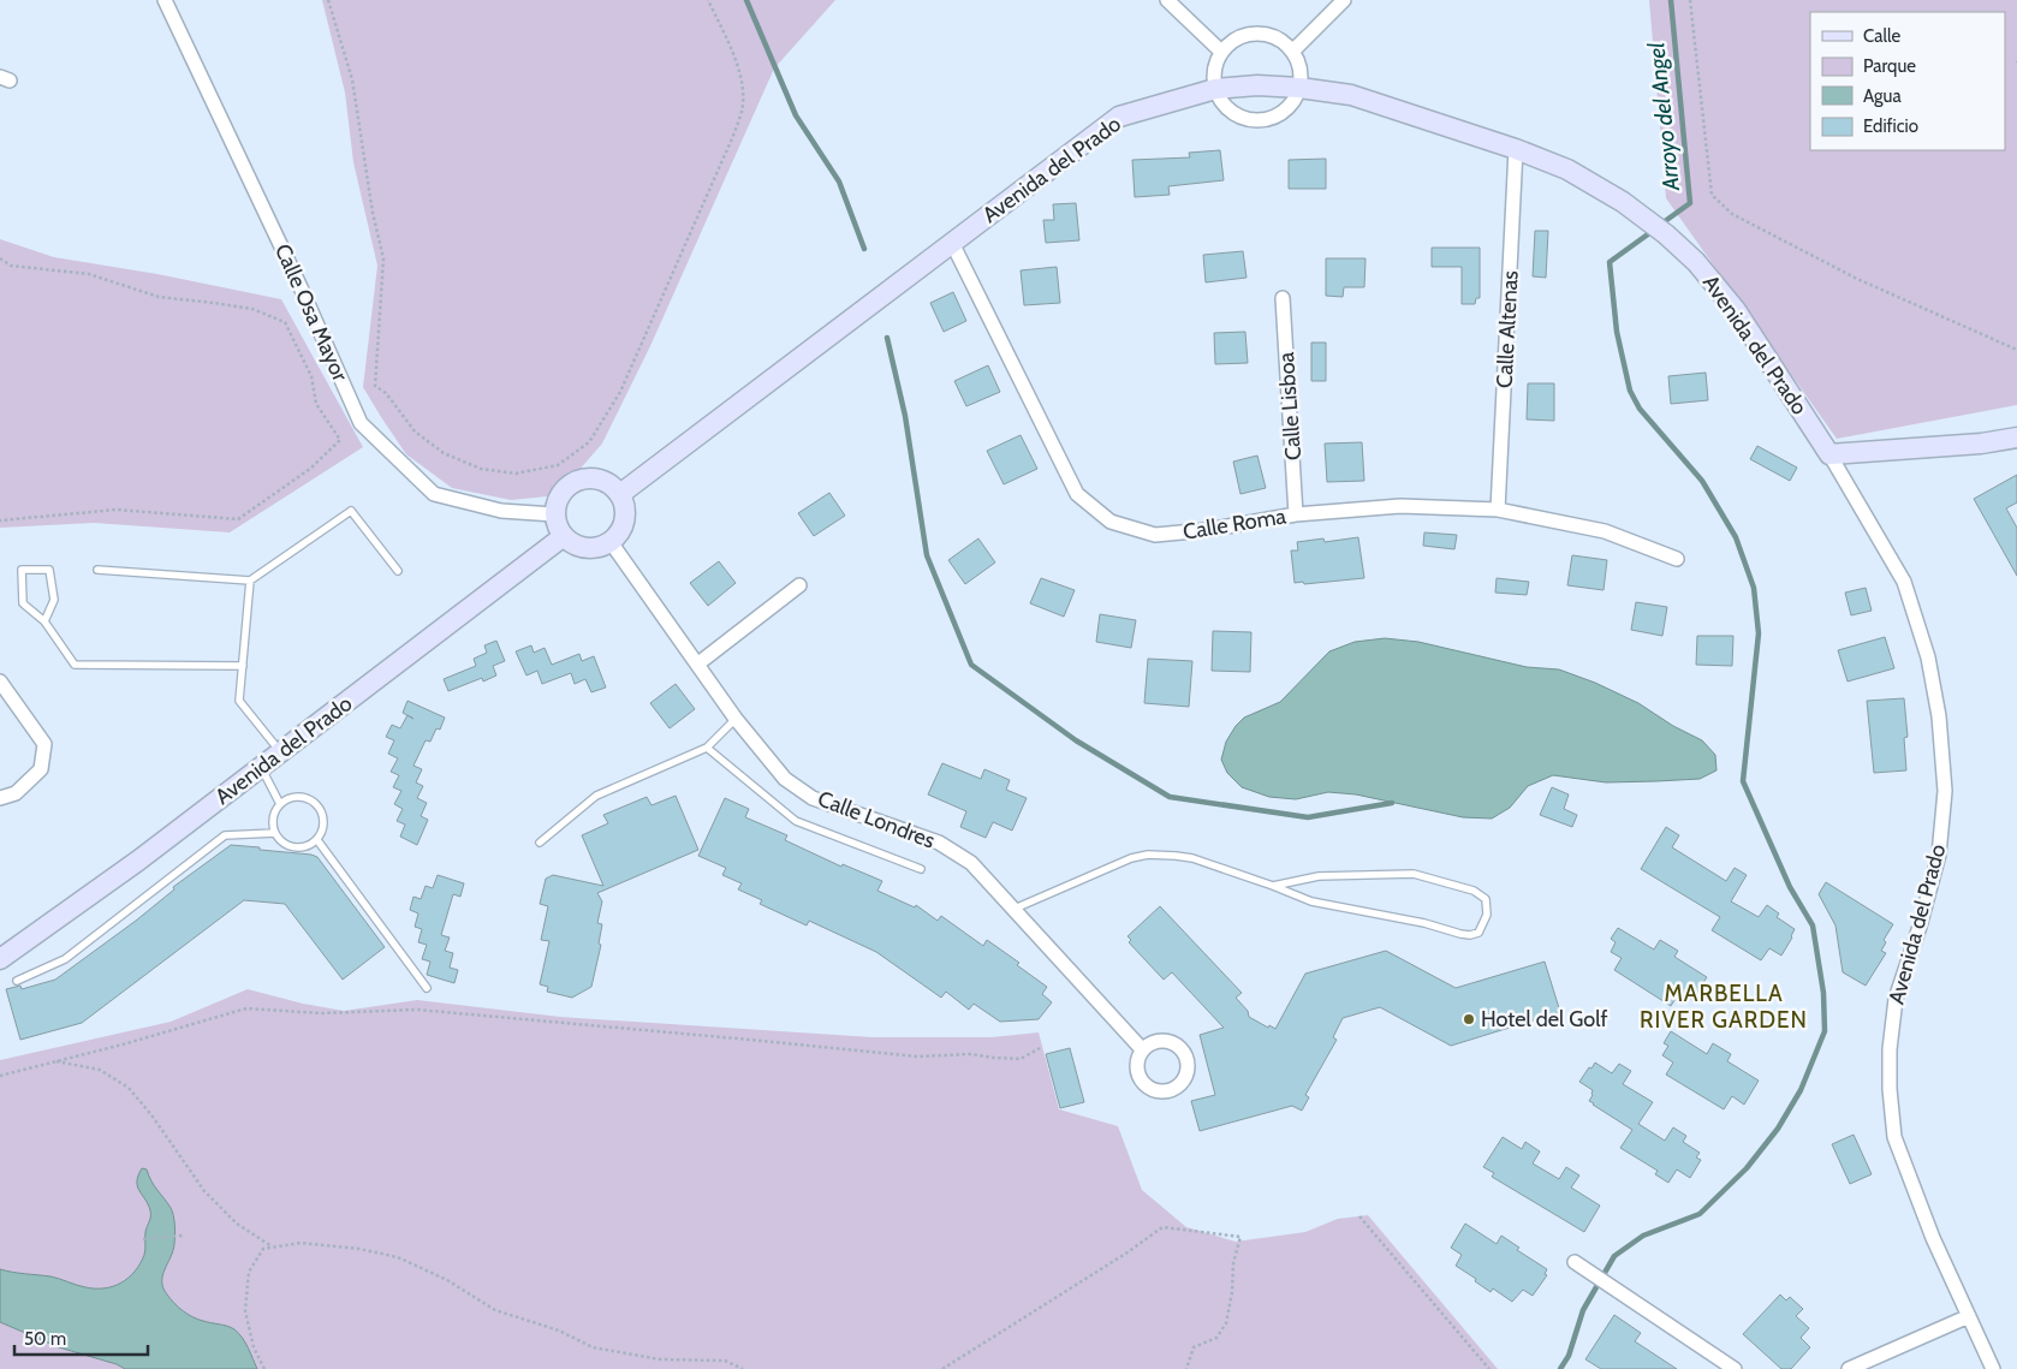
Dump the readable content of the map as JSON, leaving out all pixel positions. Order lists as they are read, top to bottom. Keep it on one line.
{"streets":{"street":["Avenida del Prado","Calle Osa Mayor","Calle Altenas","Calle Lisboa","Calle Roma","Calle Londres"]},"crossings":[["Avenida del Prado","Calle Osa Mayor"],["Avenida del Prado","Calle Altenas"],["Avenida del Prado","Calle Roma"],["Avenida del Prado","Calle Londres"],["Calle Osa Mayor","Calle Londres"],["Calle Altenas","Calle Roma"],["Calle Lisboa","Calle Roma"]],"districts":["MARBELLA RIVER GARDEN"],"water":["Arroyo del Angel"],"places":["Hotel del Golf"],"legend":["Calle","Parque","Agua","Edificio"],"scale_bar":"50 m"}
